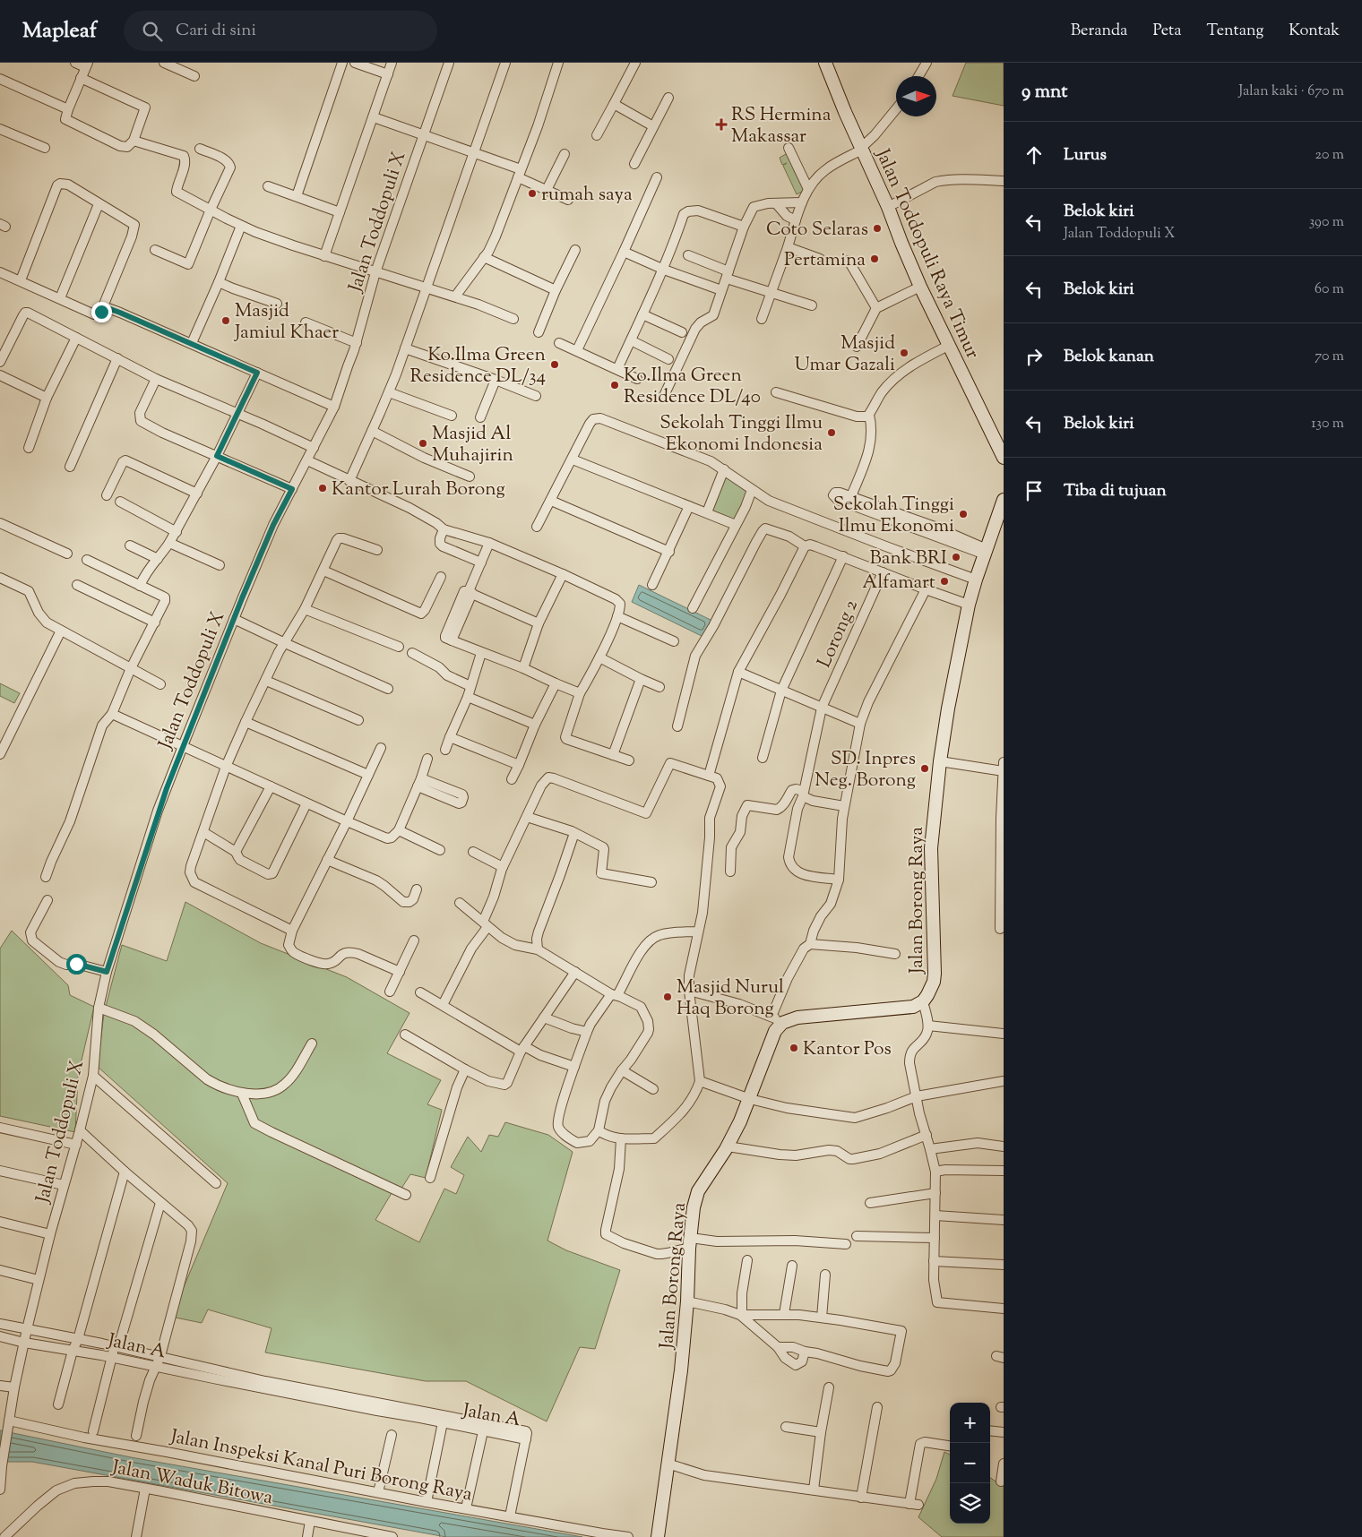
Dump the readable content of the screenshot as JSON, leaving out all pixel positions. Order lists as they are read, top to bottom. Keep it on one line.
{"streets":{"main road":["Jalan Toddopuli Raya Timur","Jalan Borong Raya"],"street":["Jalan Toddopuli X","Lorong 2","Jalan A","Jalan Inspeksi Kanal Puri Borong Raya","Jalan Waduk Bitowa"]},"crossings":[["Jalan Toddopuli X","Jalan A"],["Jalan Toddopuli X","Jalan Inspeksi Kanal Puri Borong Raya"]],"places":{"health":["RS Hermina Makassar"],"other":["rumah saya","Coto Selaras","Pertamina","Masjid Jamiul Khaer","Masjid Umar Gazali","Ko.Ilma Green Residence DL/34","Ko.Ilma Green Residence DL/40","Sekolah Tinggi Ilmu Ekonomi Indonesia","Masjid Al Muhajirin","Kantor Lurah Borong","Sekolah Tinggi Ilmu Ekonomi","Bank BRI","Alfamart","SD. Inpres Neg. Borong","Masjid Nurul Haq Borong","Kantor Pos"]},"north":"right","page":{"header":"Mapleaf","search":"Cari di sini","nav":["Beranda","Peta","Tentang","Kontak"],"heading":["9 mnt","Jalan kaki · 670 m"],"list":[["Lurus","20 m"],["Belok kiri","Jalan Toddopuli X","390 m"],["Belok kiri","60 m"],["Belok kanan","70 m"],["Belok kiri","130 m"],"Tiba di tujuan"],"map_buttons":["+","−"]}}
